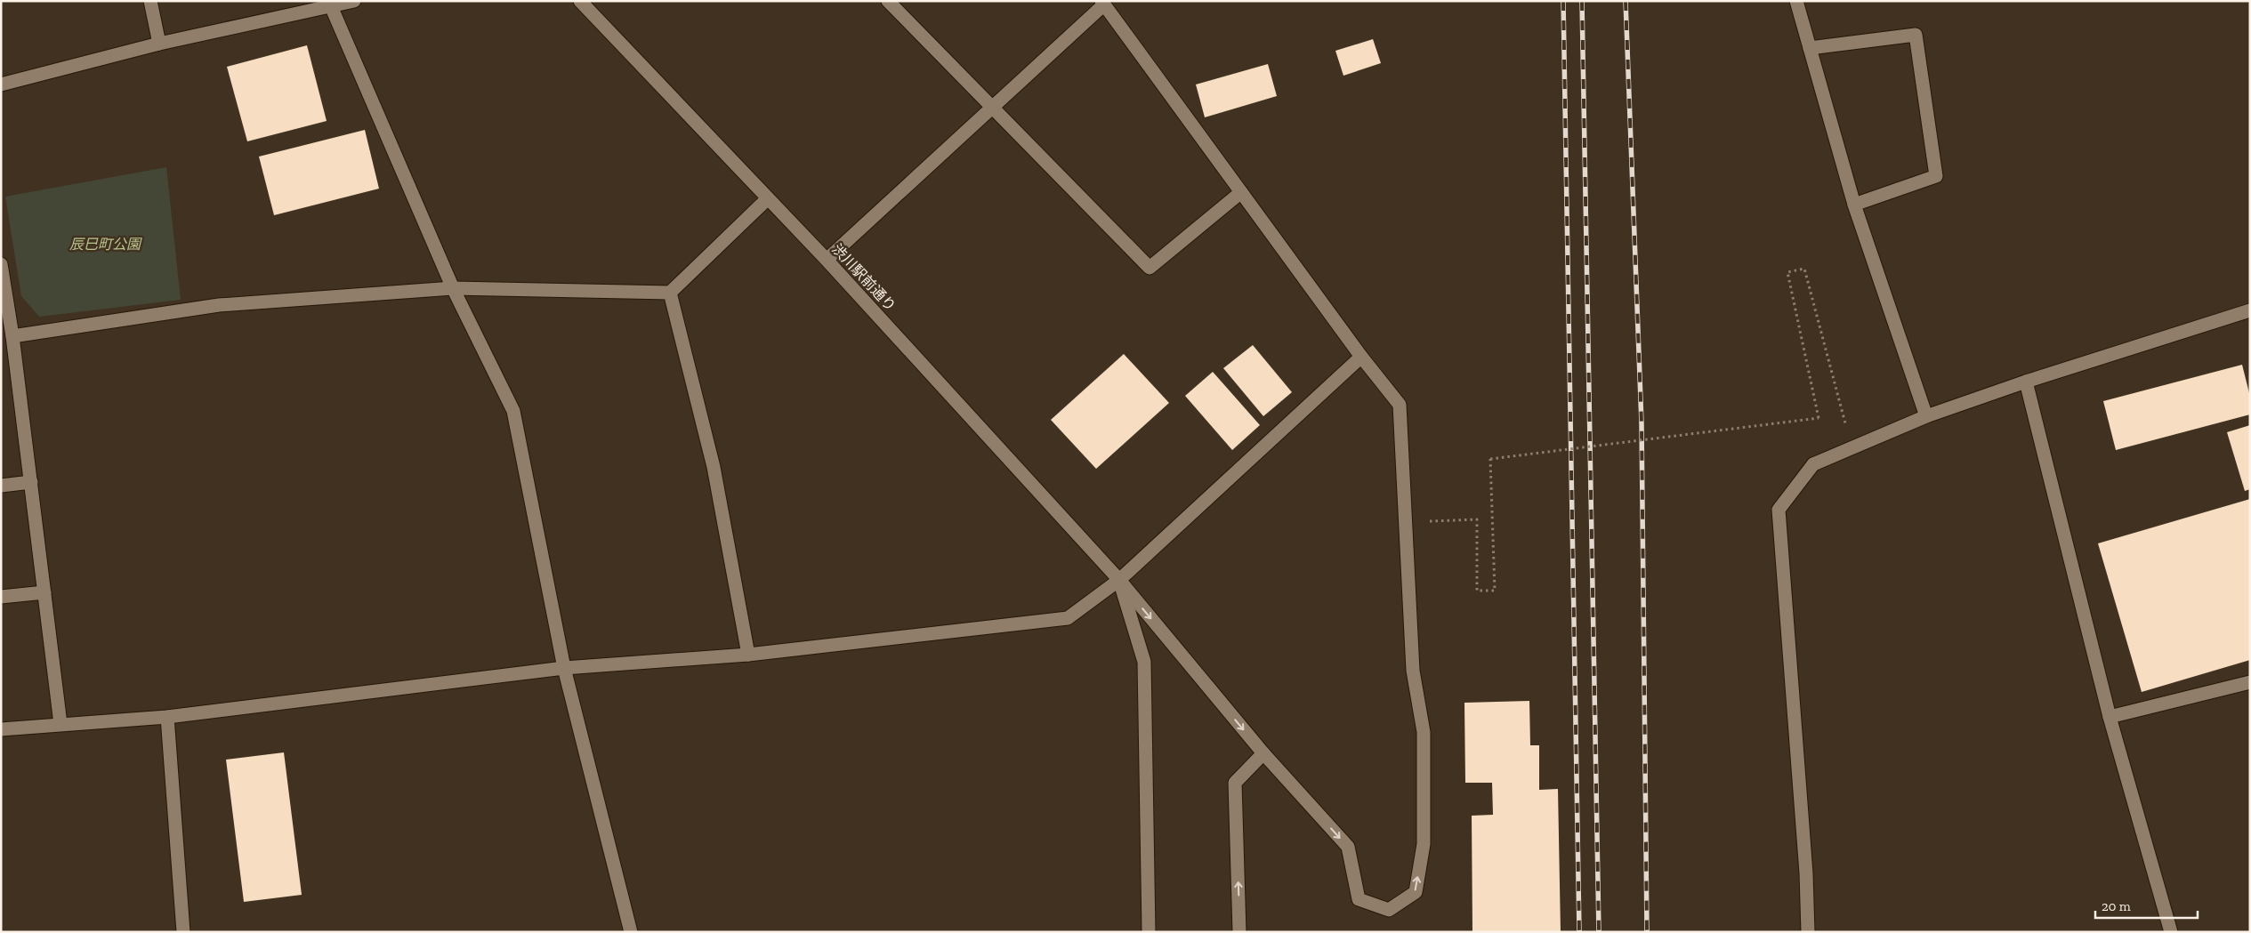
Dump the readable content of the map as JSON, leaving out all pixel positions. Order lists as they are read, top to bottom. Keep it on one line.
{"streets":{"street":["渋川駅前通り"]},"parks":["辰巳町公園"],"scale_bar":"20 m"}
